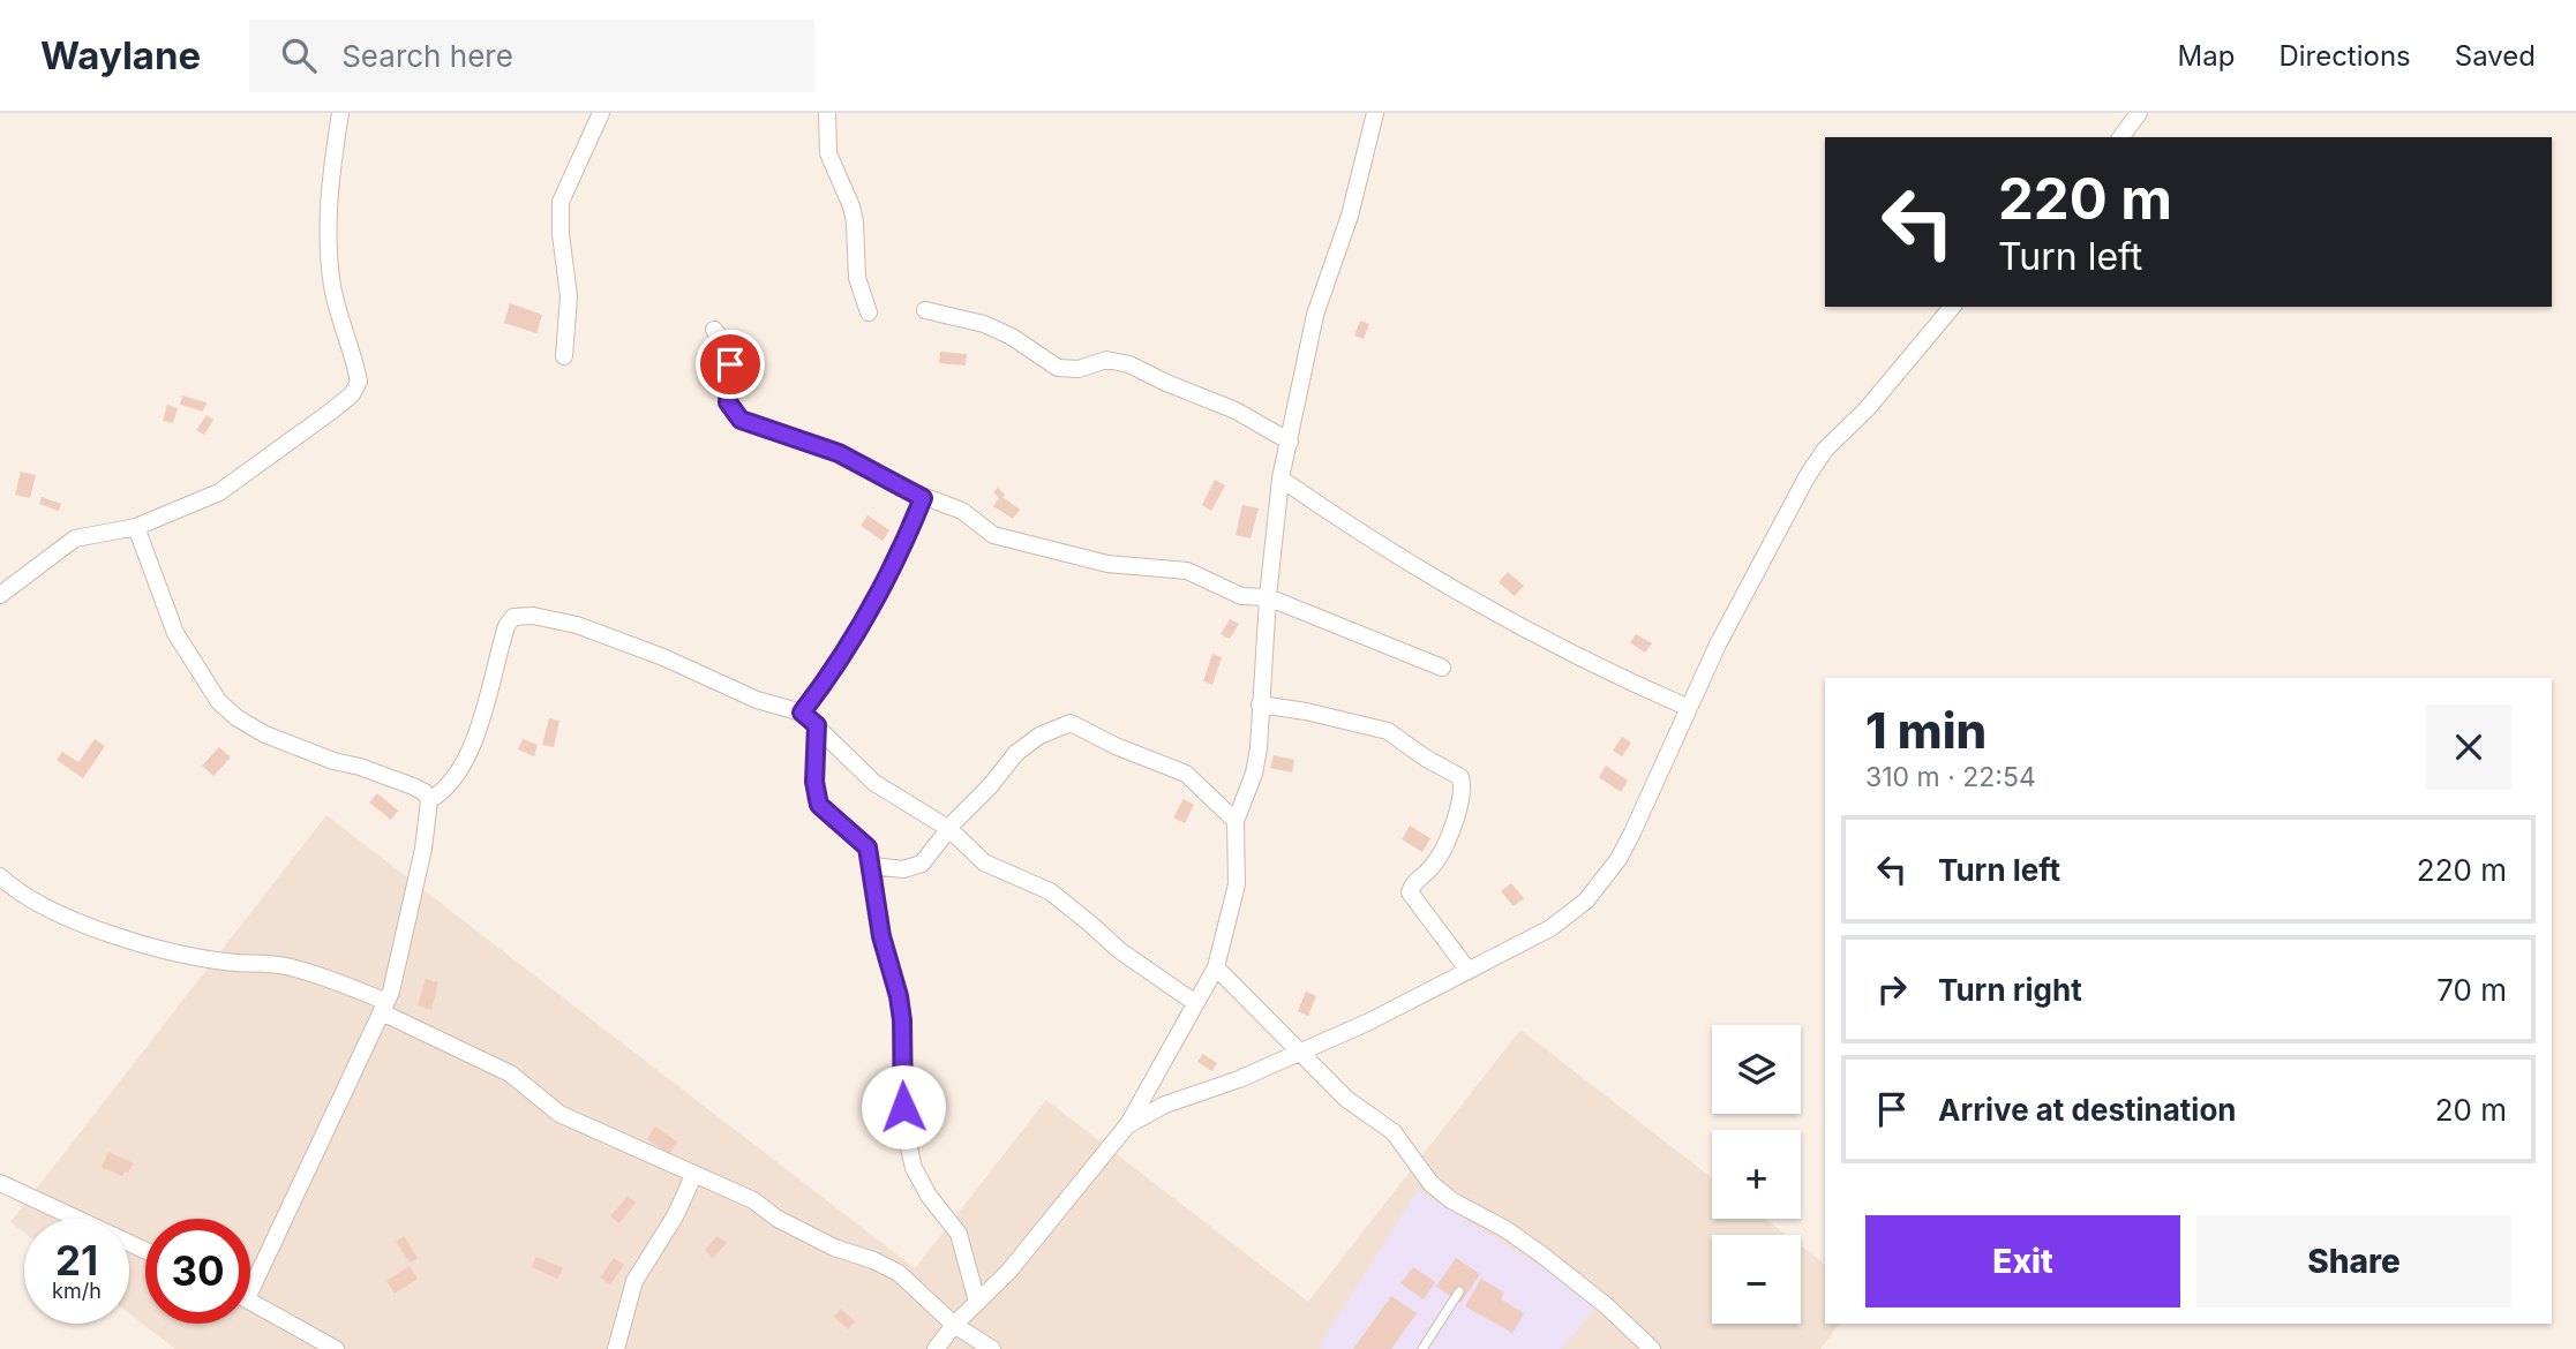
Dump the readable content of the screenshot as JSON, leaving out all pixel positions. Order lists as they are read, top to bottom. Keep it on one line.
{"page":{"header":"Waylane","search":"Search here","nav":["Map","Directions","Saved"],"turn":["220 m","Turn left"],"heading":["1 min","310 m · 22:54"],"list":[{"name":"Turn left","value":"220 m"},{"name":"Turn right","value":"70 m"},{"name":"Arrive at destination","value":"20 m"}],"map_buttons":["+","−"],"buttons":["Exit","Share"],"speed":"21 km/h","limit":"30"}}
